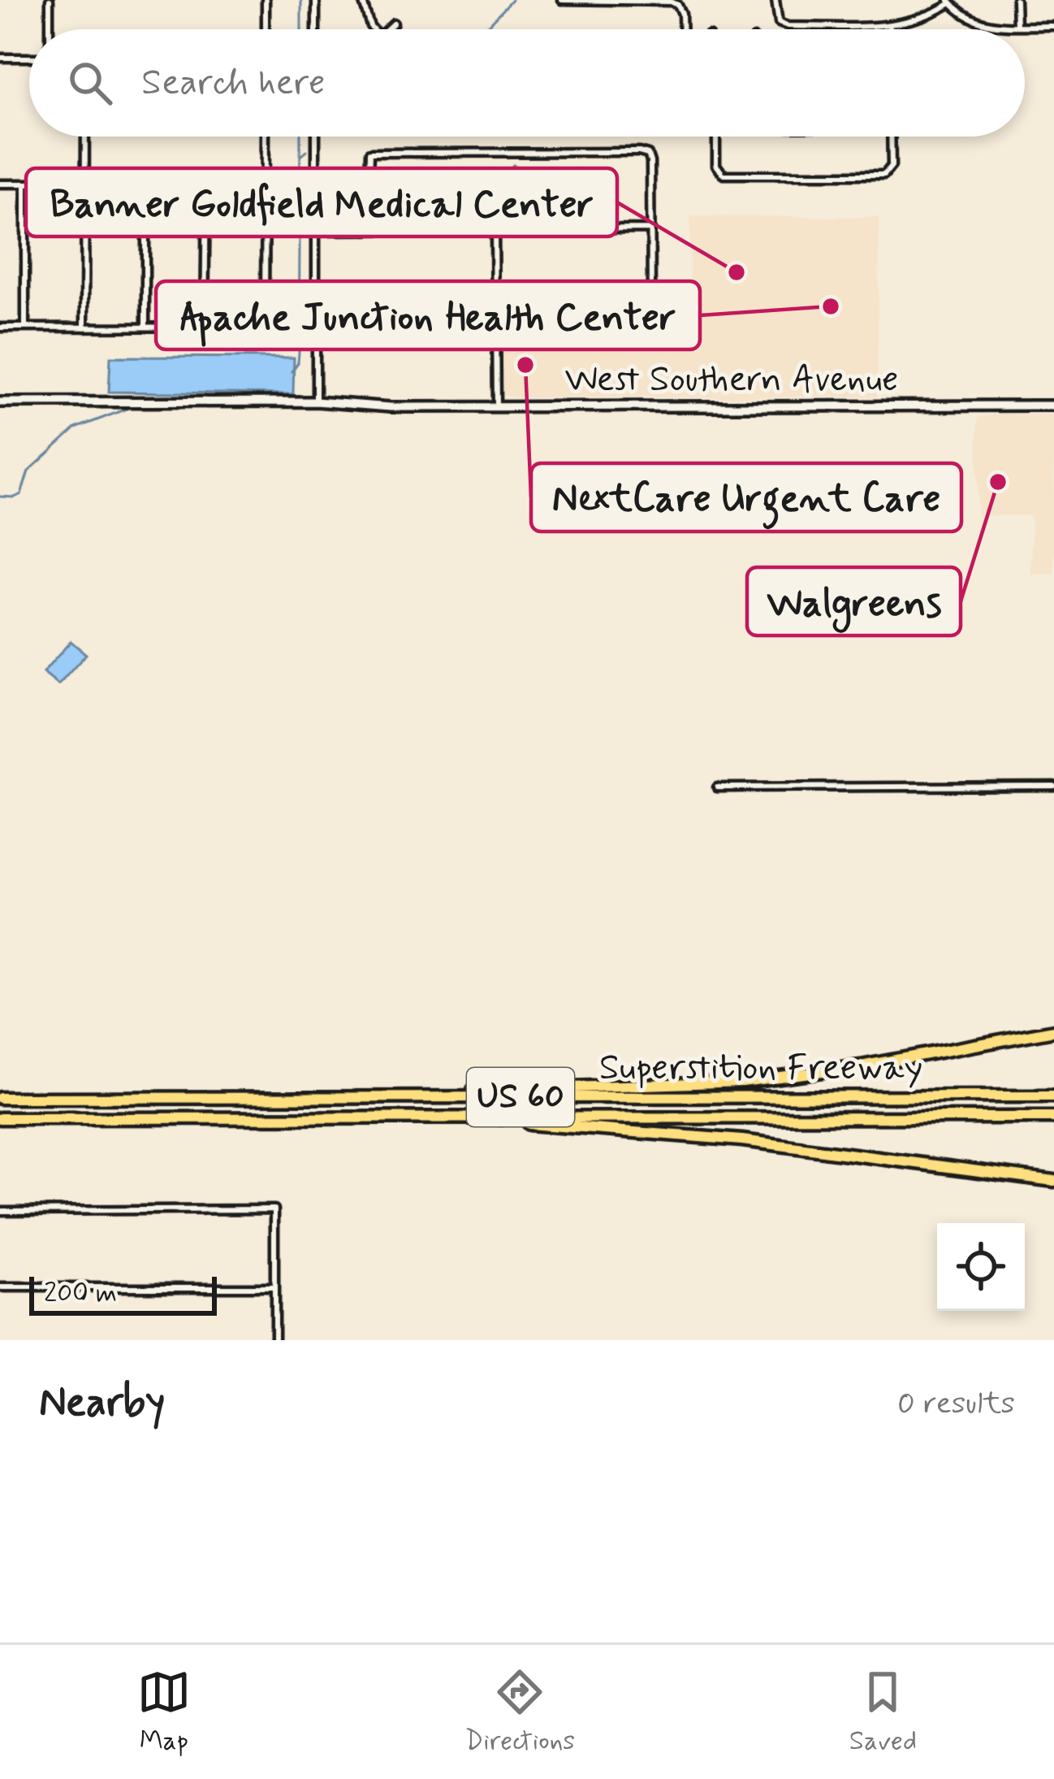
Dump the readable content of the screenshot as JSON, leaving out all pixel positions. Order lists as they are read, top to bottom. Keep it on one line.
{"streets":{"highway":["Superstition Freeway","US 60"],"main road":["West Southern Avenue"]},"places":["Banner Goldfield Medical Center","Apache Junction Health Center","NextCare Urgent Care","Walgreens"],"scale_bar":"200 m","page":{"search":"Search here","scale":"200 m","heading":["Nearby","0 results"],"nav":["Map","Directions","Saved"]}}
